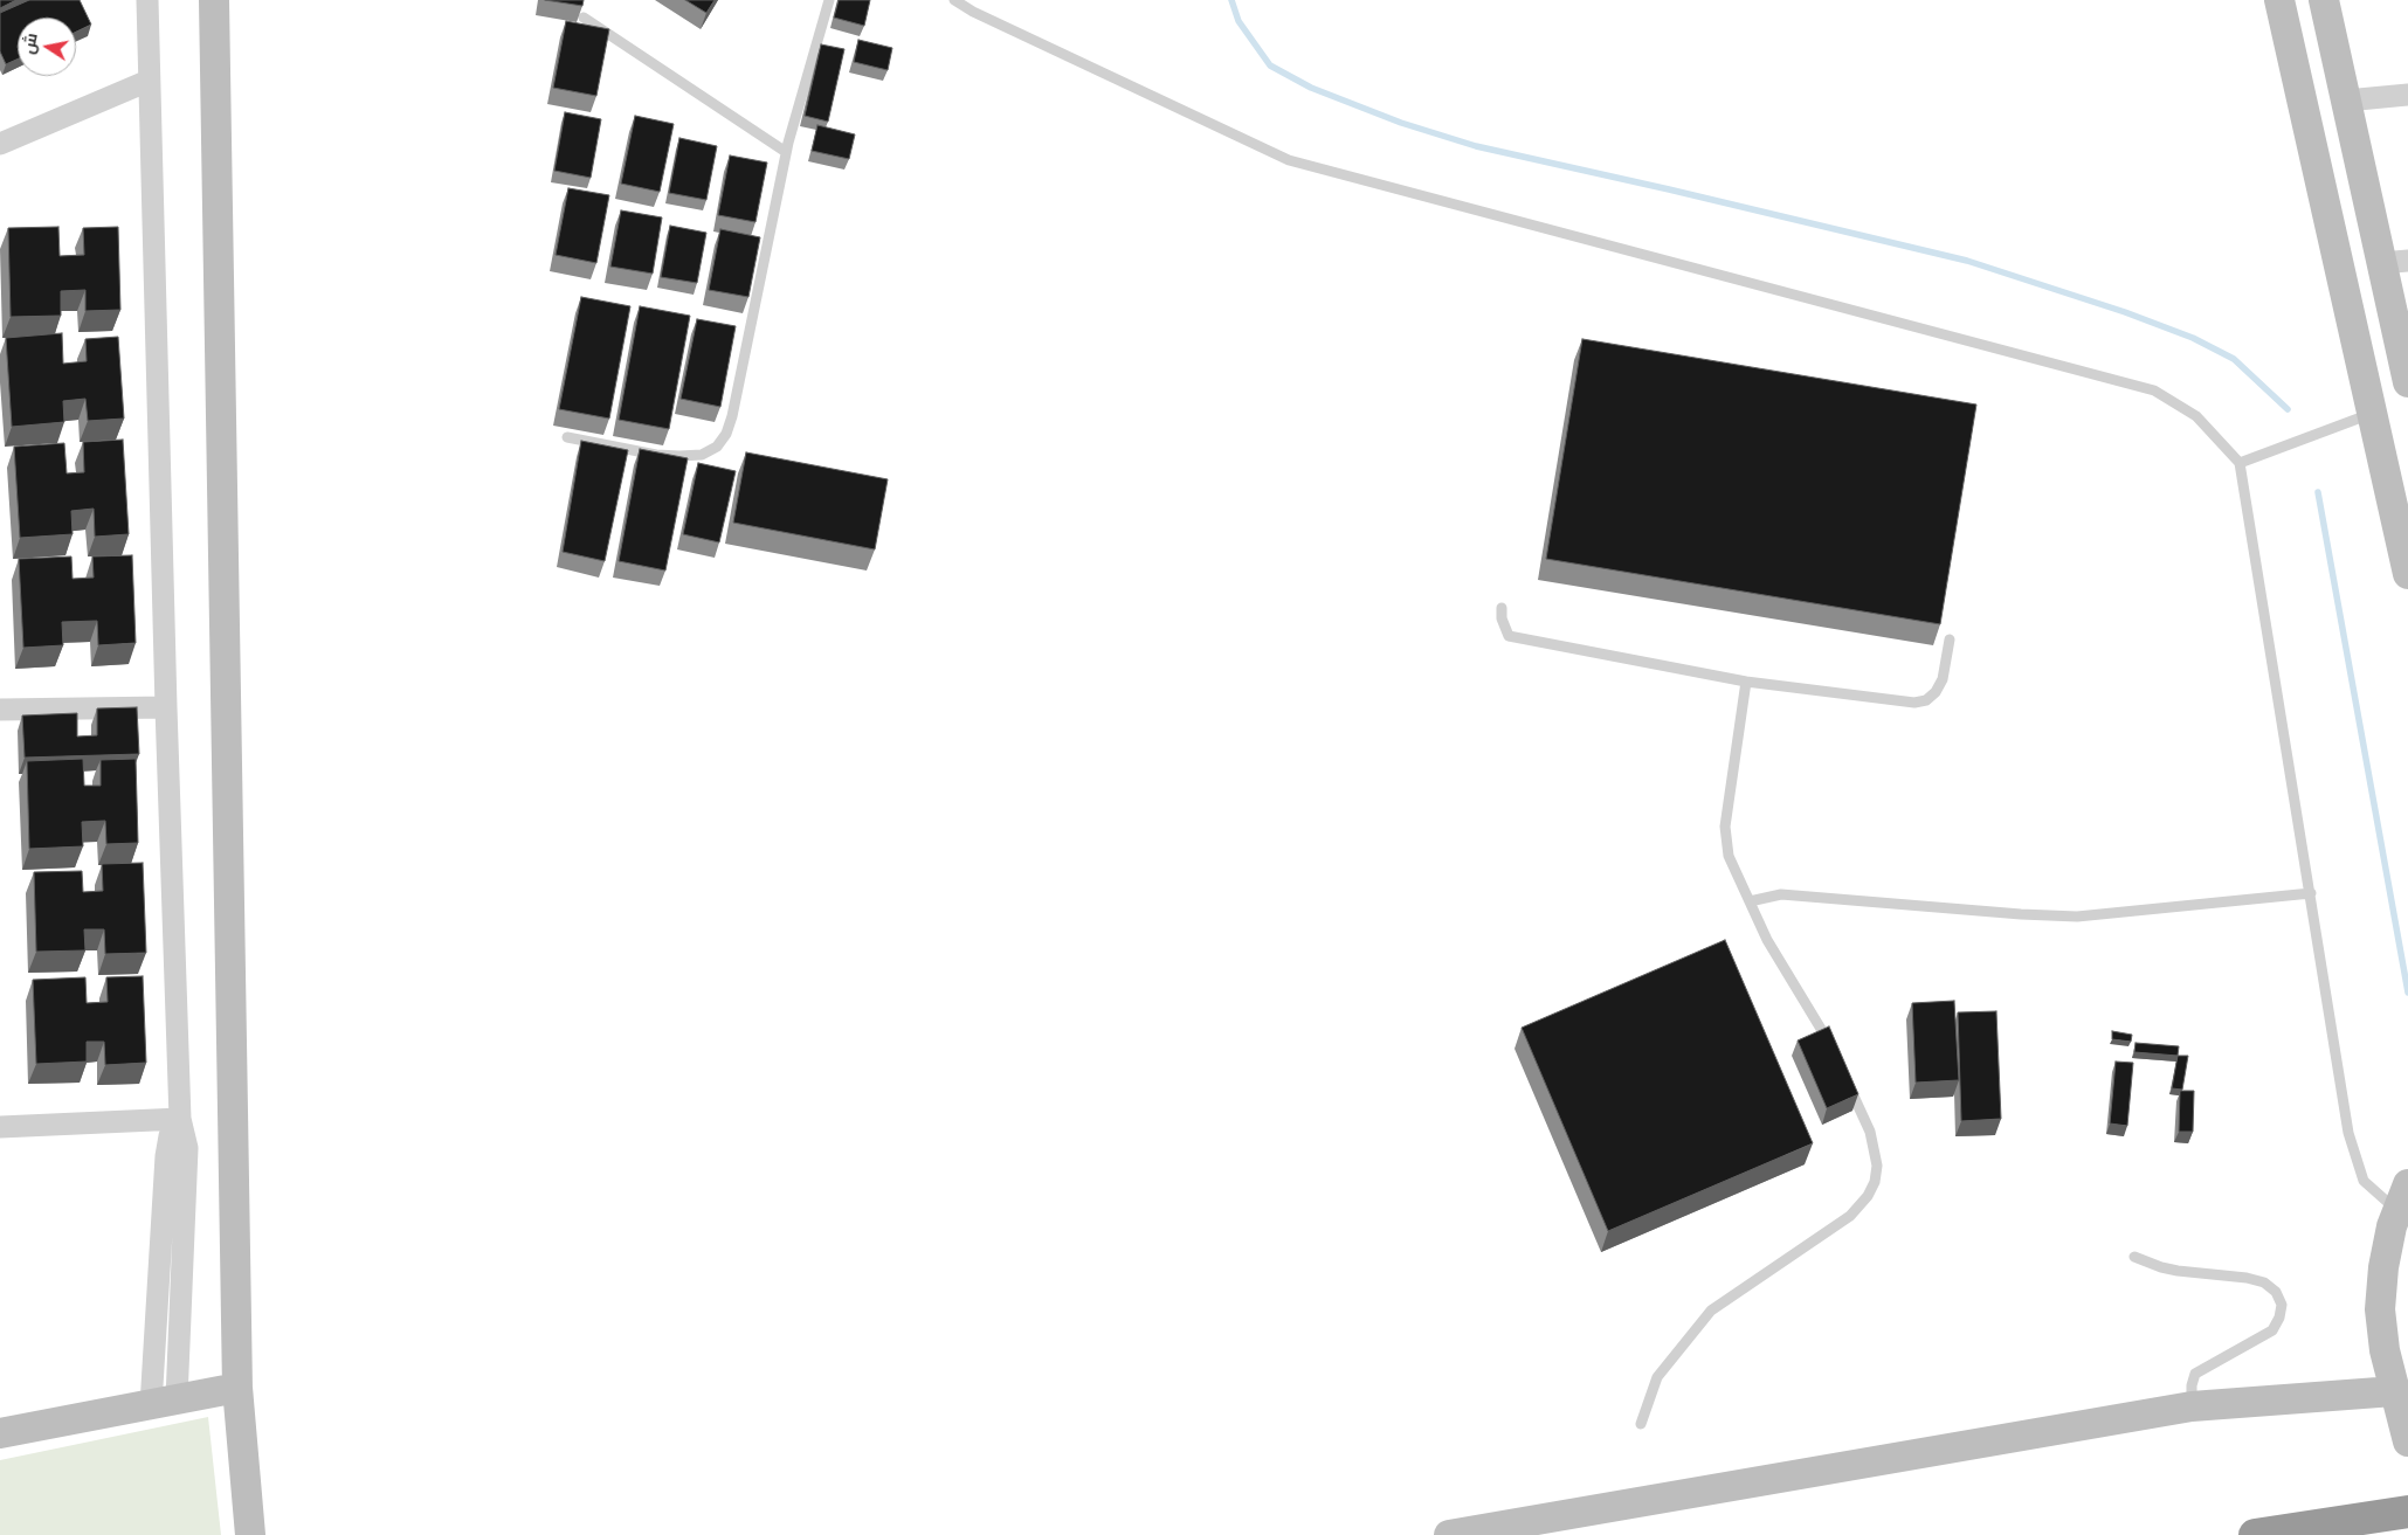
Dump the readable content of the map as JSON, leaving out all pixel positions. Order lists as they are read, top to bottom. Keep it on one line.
{"north":"left"}
